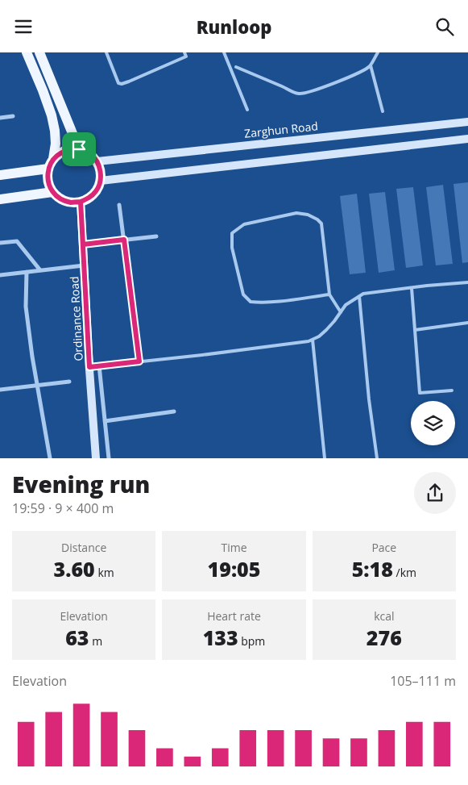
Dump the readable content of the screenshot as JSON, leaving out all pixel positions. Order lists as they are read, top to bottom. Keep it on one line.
{"streets":{"street":["Zarghun Road","Ordinance Road"]},"crossings":[["Zarghun Road","Ordinance Road"]],"page":{"header":"Runloop","heading":["Evening run","19:59 · 9 × 400 m"],"stats":[["Distance","3.60 km"],["Time","19:05"],["Pace","5:18 /km"],["Elevation","63 m"],["Heart rate","133 bpm"],["kcal","276"]],"chart":["Elevation","105–111 m"]}}
